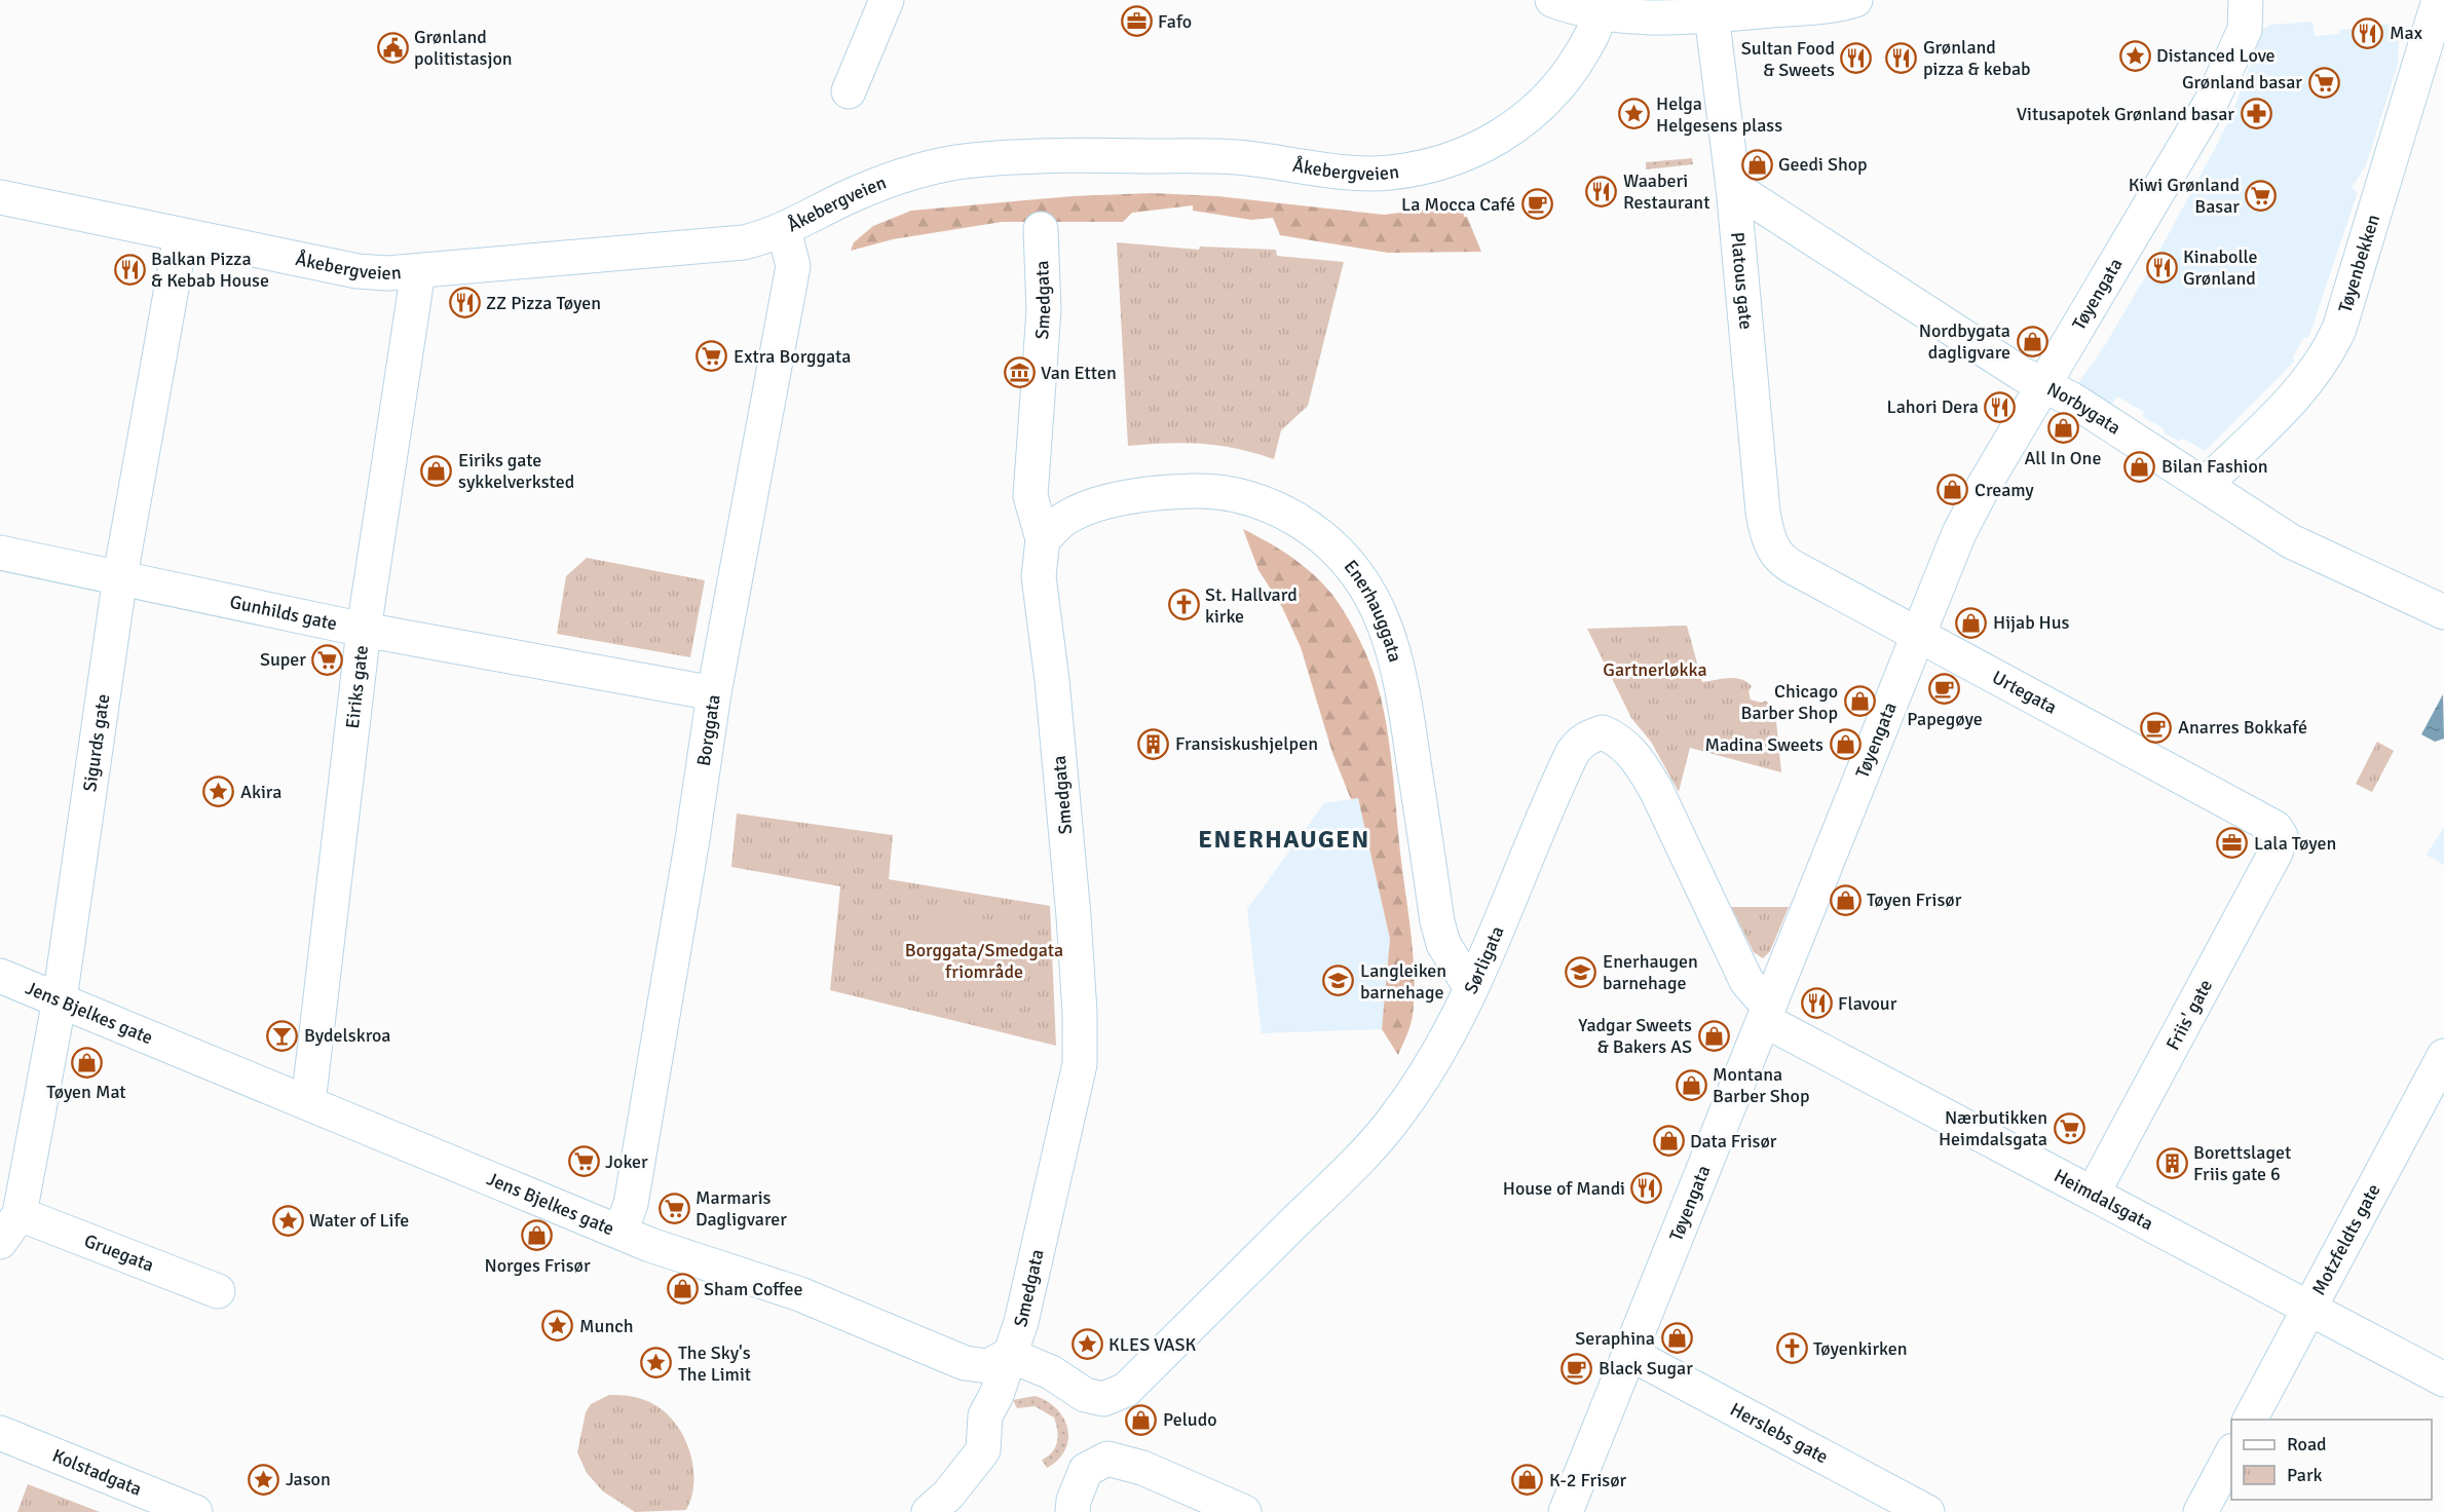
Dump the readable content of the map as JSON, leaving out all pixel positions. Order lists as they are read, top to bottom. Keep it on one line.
{"streets":{"street":["Åkebergveien","Tøyenbekken","Platous gate","Tøyengata","Smedgata","Norbygata","Gunhilds gate","Enerhauggata","Eiriks gate","Urtegata","Borggata","Sigurds gate","Sørligata","Jens Bjelkes gate","Friis' gate","Heimdalsgata","Motzfeldts gate","Gruegata","Herslebs gate","Kolstadgata"]},"crossings":[["Åkebergveien","Eiriks gate"],["Åkebergveien","Borggata"],["Åkebergveien","Sigurds gate"],["Tøyenbekken","Norbygata"],["Platous gate","Norbygata"],["Platous gate","Urtegata"],["Tøyengata","Norbygata"],["Tøyengata","Urtegata"],["Tøyengata","Sørligata"],["Tøyengata","Heimdalsgata"],["Tøyengata","Herslebs gate"],["Smedgata","Enerhauggata"],["Smedgata","Sørligata"],["Smedgata","Jens Bjelkes gate"],["Gunhilds gate","Eiriks gate"],["Gunhilds gate","Borggata"],["Gunhilds gate","Sigurds gate"],["Enerhauggata","Sørligata"],["Eiriks gate","Jens Bjelkes gate"],["Urtegata","Friis' gate"],["Borggata","Jens Bjelkes gate"],["Sigurds gate","Jens Bjelkes gate"],["Sigurds gate","Gruegata"],["Sørligata","Jens Bjelkes gate"],["Sørligata","Heimdalsgata"],["Friis' gate","Heimdalsgata"],["Heimdalsgata","Motzfeldts gate"]],"districts":["ENERHAUGEN"],"parks":["Gartnerløkka","Borggata/Smedgata friområde"],"places":{"office":["Fafo","Lala Tøyen"],"restaurant":["Max","Grønland pizza & kebab","Sultan Food & Sweets","Waaberi Restaurant","Kinabolle Grønland","Balkan Pizza & Kebab House","ZZ Pizza Tøyen","Lahori Dera","Flavour","House of Mandi"],"public building":["Grønland politistasjon"],"place":["Distanced Love","Helga Helgesens plass","Akira","Water of Life","Munch","KLES VASK","The Sky's The Limit","Jason"],"supermarket":["Grønland basar","Kiwi Grønland Basar","Extra Borggata","Super","Nærbutikken Heimdalsgata","Joker","Marmaris Dagligvarer"],"pharmacy":["Vitusapotek Grønland basar"],"shop":["Geedi Shop","Nordbygata dagligvare","All In One","Bilan Fashion","Eiriks gate sykkelverksted","Creamy","Hijab Hus","Chicago Barber Shop","Madina Sweets","Tøyen Frisør","Yadgar Sweets & Bakers AS","Tøyen Mat","Montana Barber Shop","Data Frisør","Norges Frisør","Sham Coffee","Seraphina","Peludo","K-2 Frisør"],"cafe":["La Mocca Café","Papegøye","Anarres Bokkafé","Black Sugar"],"museum":["Van Etten"],"church":["St. Hallvard kirke","Tøyenkirken"],"building":["Fransiskushjelpen","Borettslaget Friis gate 6"],"school or university":["Enerhaugen barnehage","Langleiken barnehage"],"bar":["Bydelskroa"]},"legend":["Road","Park"]}
